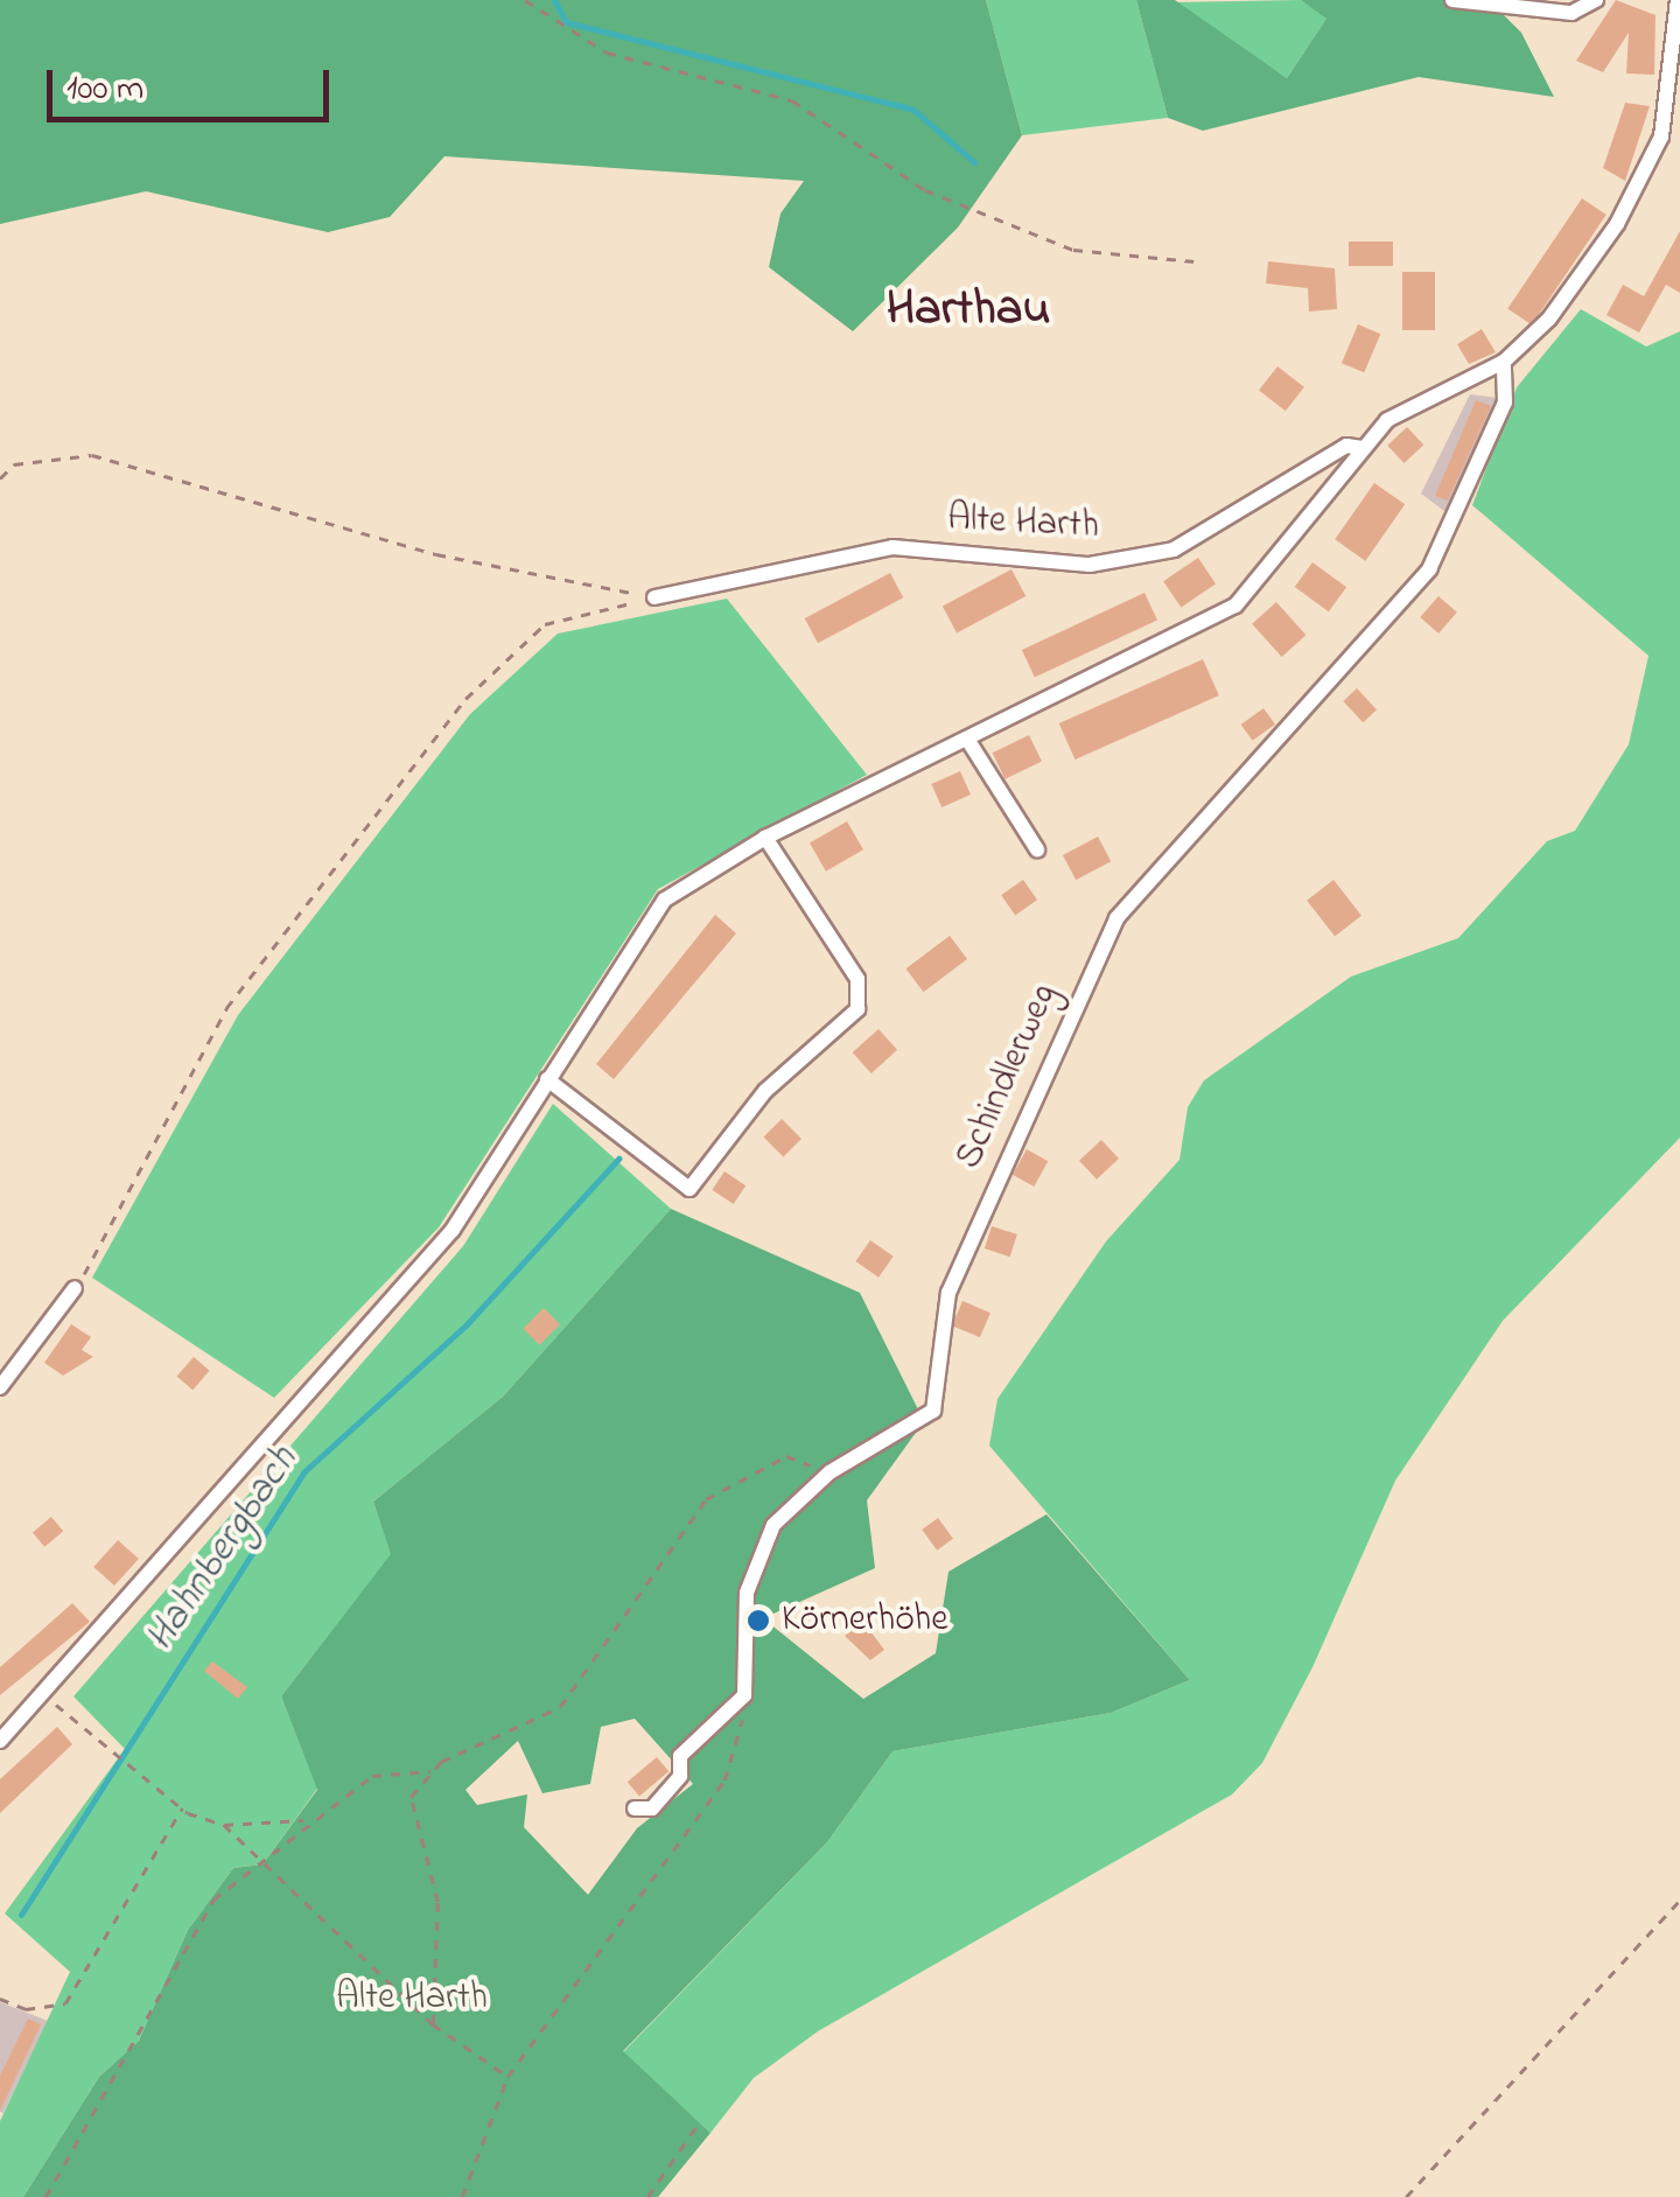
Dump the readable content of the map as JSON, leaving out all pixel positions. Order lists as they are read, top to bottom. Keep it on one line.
{"streets":{"street":["Alte Harth","Schindlerweg"]},"crossings":[["Alte Harth","Schindlerweg"]],"districts":["Harthau"],"water":["Hahnbergbach"],"parks":["Alte Harth"],"places":["Körnerhöhe"],"scale_bar":"100 m"}
